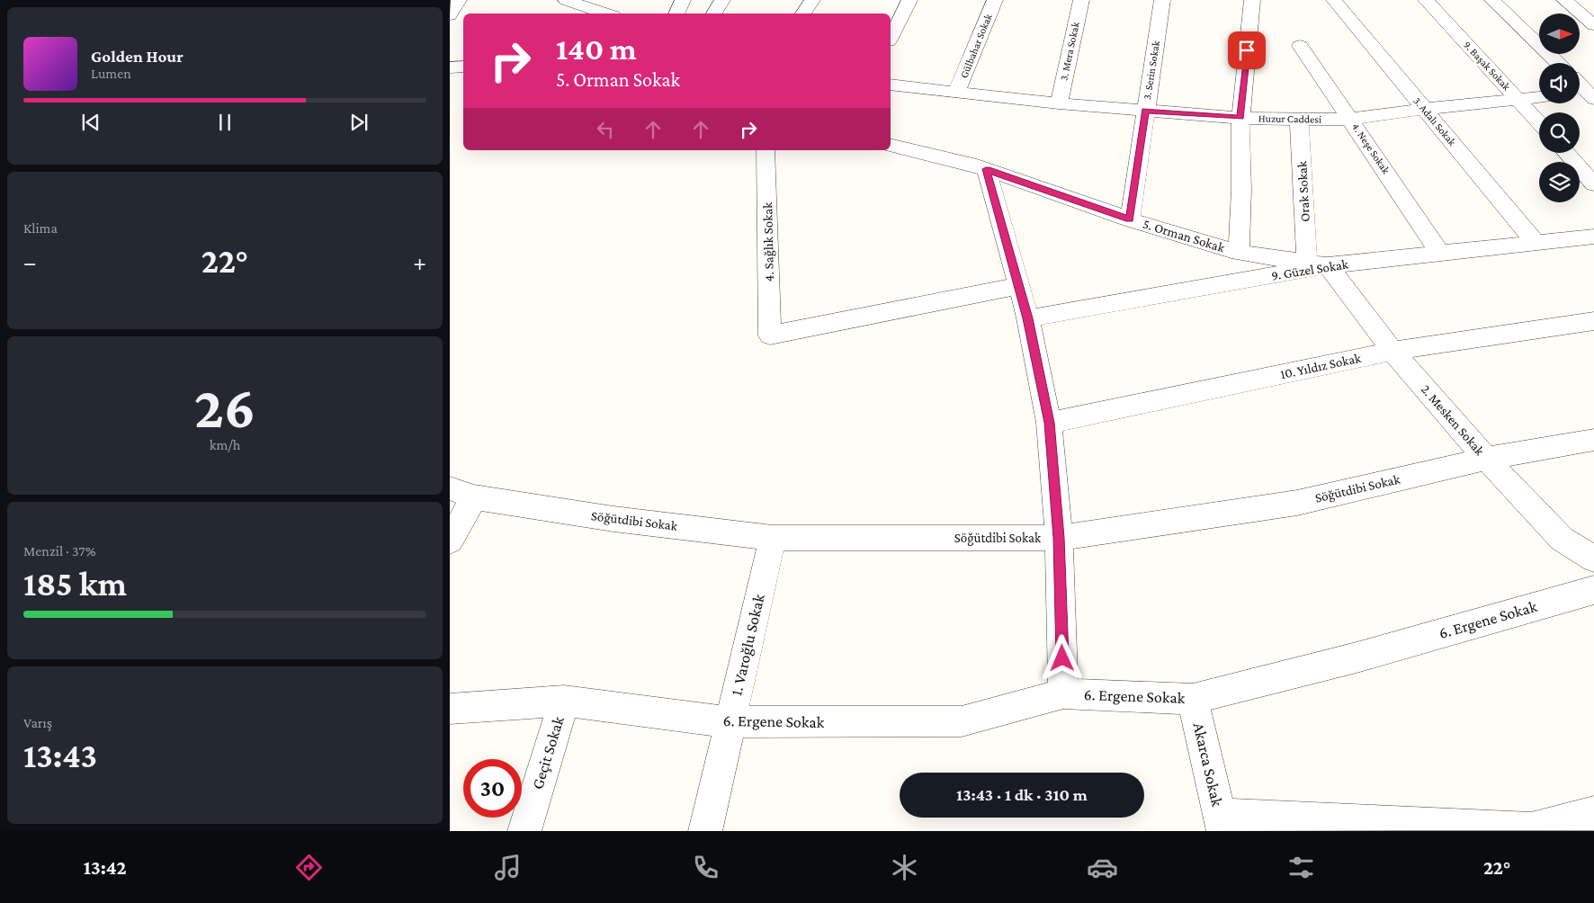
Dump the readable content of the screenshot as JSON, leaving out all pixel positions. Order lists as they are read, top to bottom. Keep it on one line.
{"streets":{"street":["Gülbahar Sokak","3. Mera Sokak","9. Başak Sokak","3. Serin Sokak","Huzur Caddesi","3. Adalı Sokak","4. Neşe Sokak","Orak Sokak","5. Orman Sokak","4. Sağlık Sokak","9. Güzel Sokak","10. Yıldız Sokak","2. Mesken Sokak","Söğütdibi Sokak","6. Ergene Sokak","1. Varoğlu Sokak","Geçit Sokak","Akarca Sokak"]},"crossings":[["Gülbahar Sokak","Huzur Caddesi"],["3. Mera Sokak","Huzur Caddesi"],["9. Başak Sokak","Huzur Caddesi"],["3. Serin Sokak","Huzur Caddesi"],["3. Serin Sokak","5. Orman Sokak"],["Huzur Caddesi","3. Adalı Sokak"],["Huzur Caddesi","4. Neşe Sokak"],["Huzur Caddesi","Orak Sokak"],["3. Adalı Sokak","9. Güzel Sokak"],["4. Neşe Sokak","9. Güzel Sokak"],["Orak Sokak","5. Orman Sokak"],["Orak Sokak","9. Güzel Sokak"],["Orak Sokak","2. Mesken Sokak"],["5. Orman Sokak","9. Güzel Sokak"],["5. Orman Sokak","2. Mesken Sokak"],["9. Güzel Sokak","2. Mesken Sokak"],["10. Yıldız Sokak","2. Mesken Sokak"],["2. Mesken Sokak","Söğütdibi Sokak"],["Söğütdibi Sokak","1. Varoğlu Sokak"],["6. Ergene Sokak","1. Varoğlu Sokak"],["6. Ergene Sokak","Geçit Sokak"],["6. Ergene Sokak","Akarca Sokak"]],"north":"right","page":{"turn":["140 m","5. Orman Sokak"],"song":["Golden Hour","Lumen"],"tile":["Klima",["26","km/h"],["Menzil · 37%","185 km"],["Varış","13:43"]],"heat":["−","22°","+"],"limit":"30","trip":"13:43 · 1 dk · 310 m","tabs":["13:42","22°"]}}
